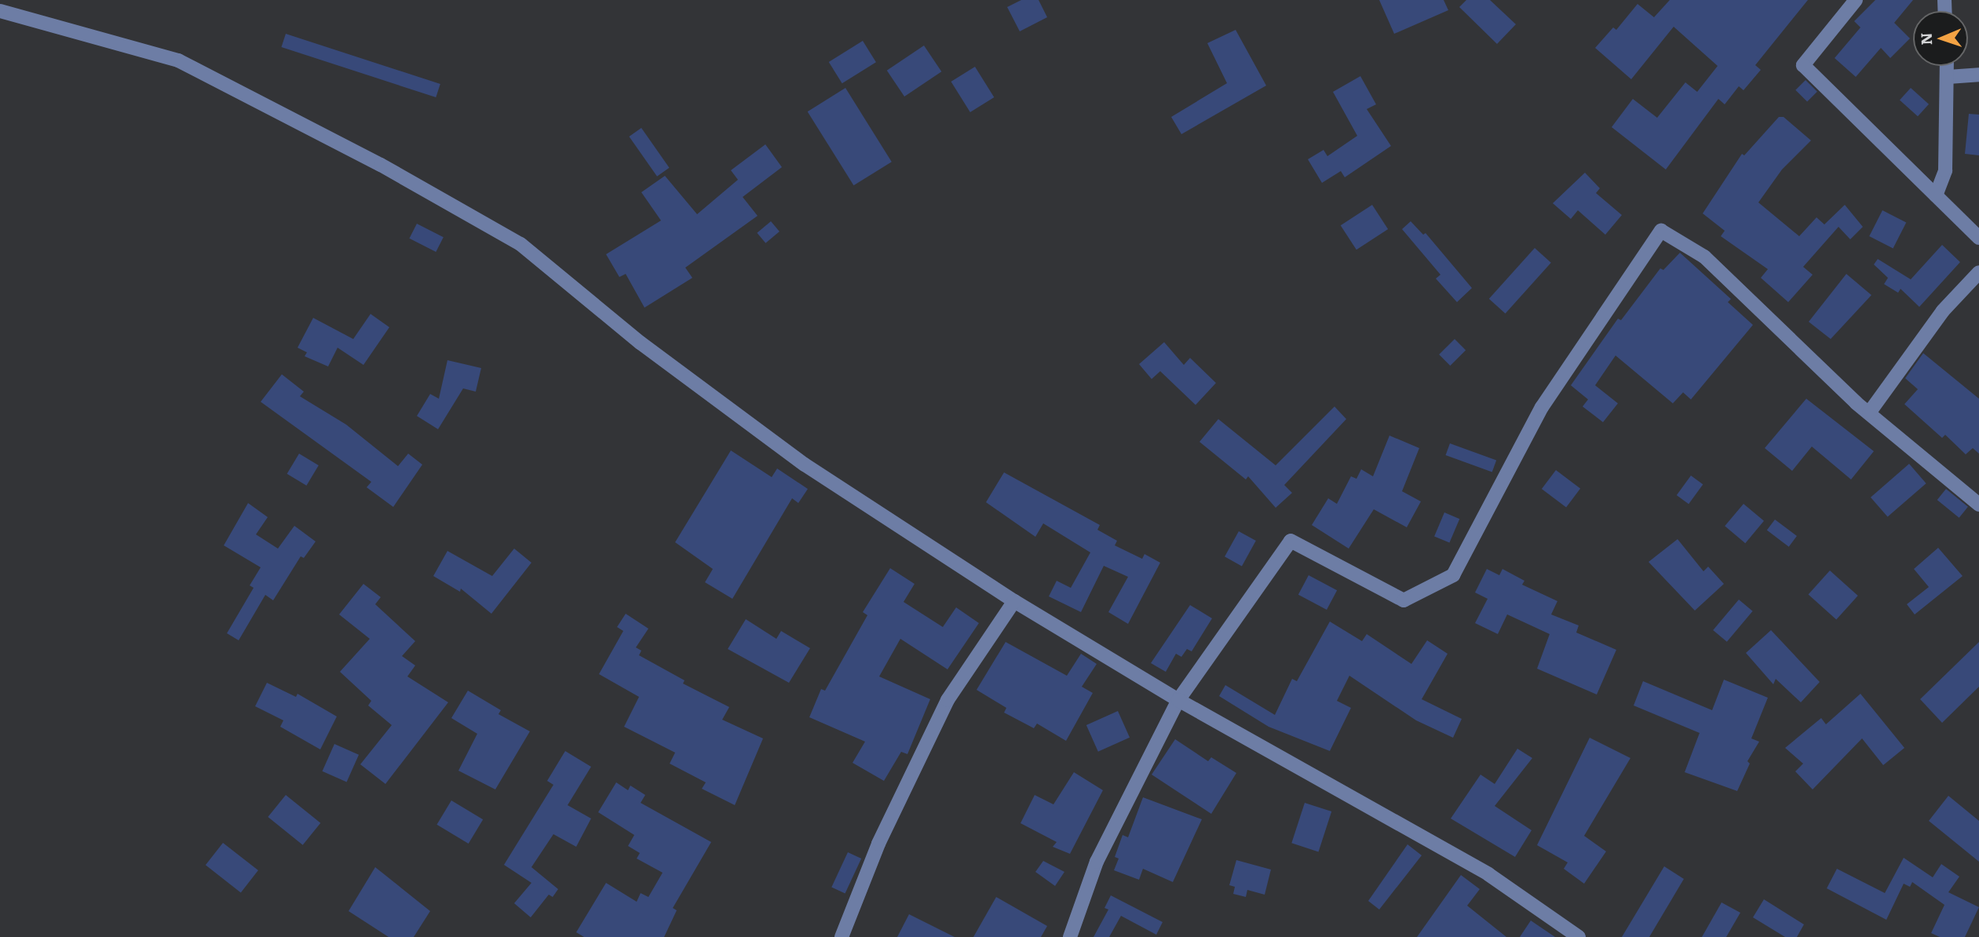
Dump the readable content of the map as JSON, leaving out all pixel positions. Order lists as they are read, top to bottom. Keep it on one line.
{"north":"left"}
